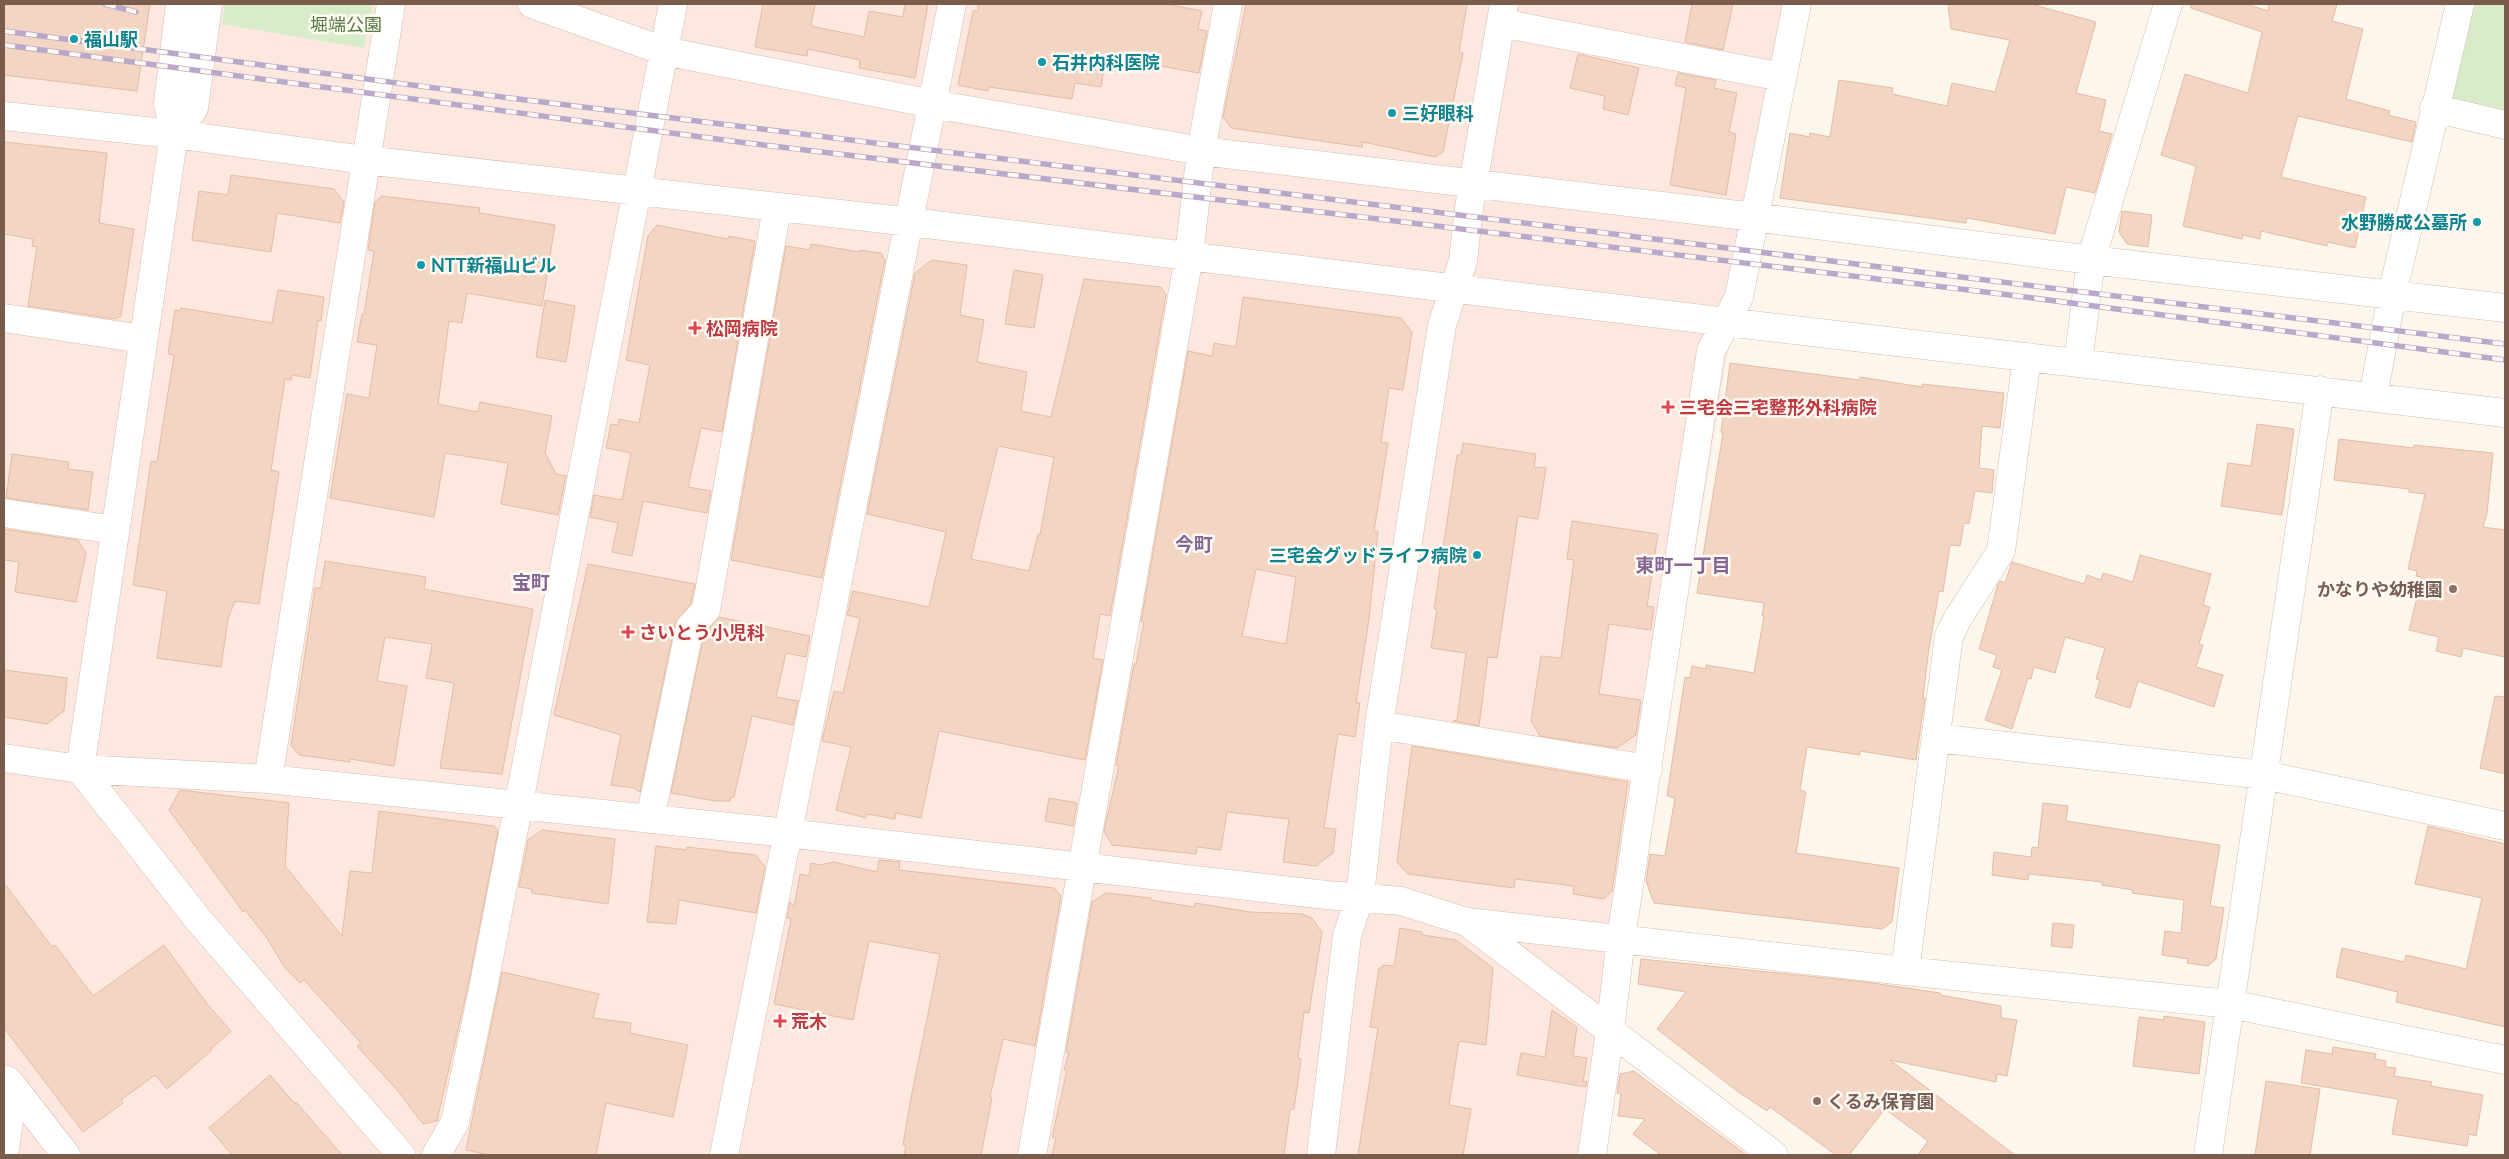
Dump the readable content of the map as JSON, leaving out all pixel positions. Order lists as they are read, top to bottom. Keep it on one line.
{"districts":["今町","東町一丁目","宝町"],"parks":["堀端公園"],"places":{"other":["福山駅","石井内科医院","三好眼科","水野勝成公墓所","NTT新福山ビル","三宅会グッドライフ病院","かなりや幼稚園","くるみ保育園"],"health":["松岡病院","三宅会三宅整形外科病院","さいとう小児科","荒木"]}}
